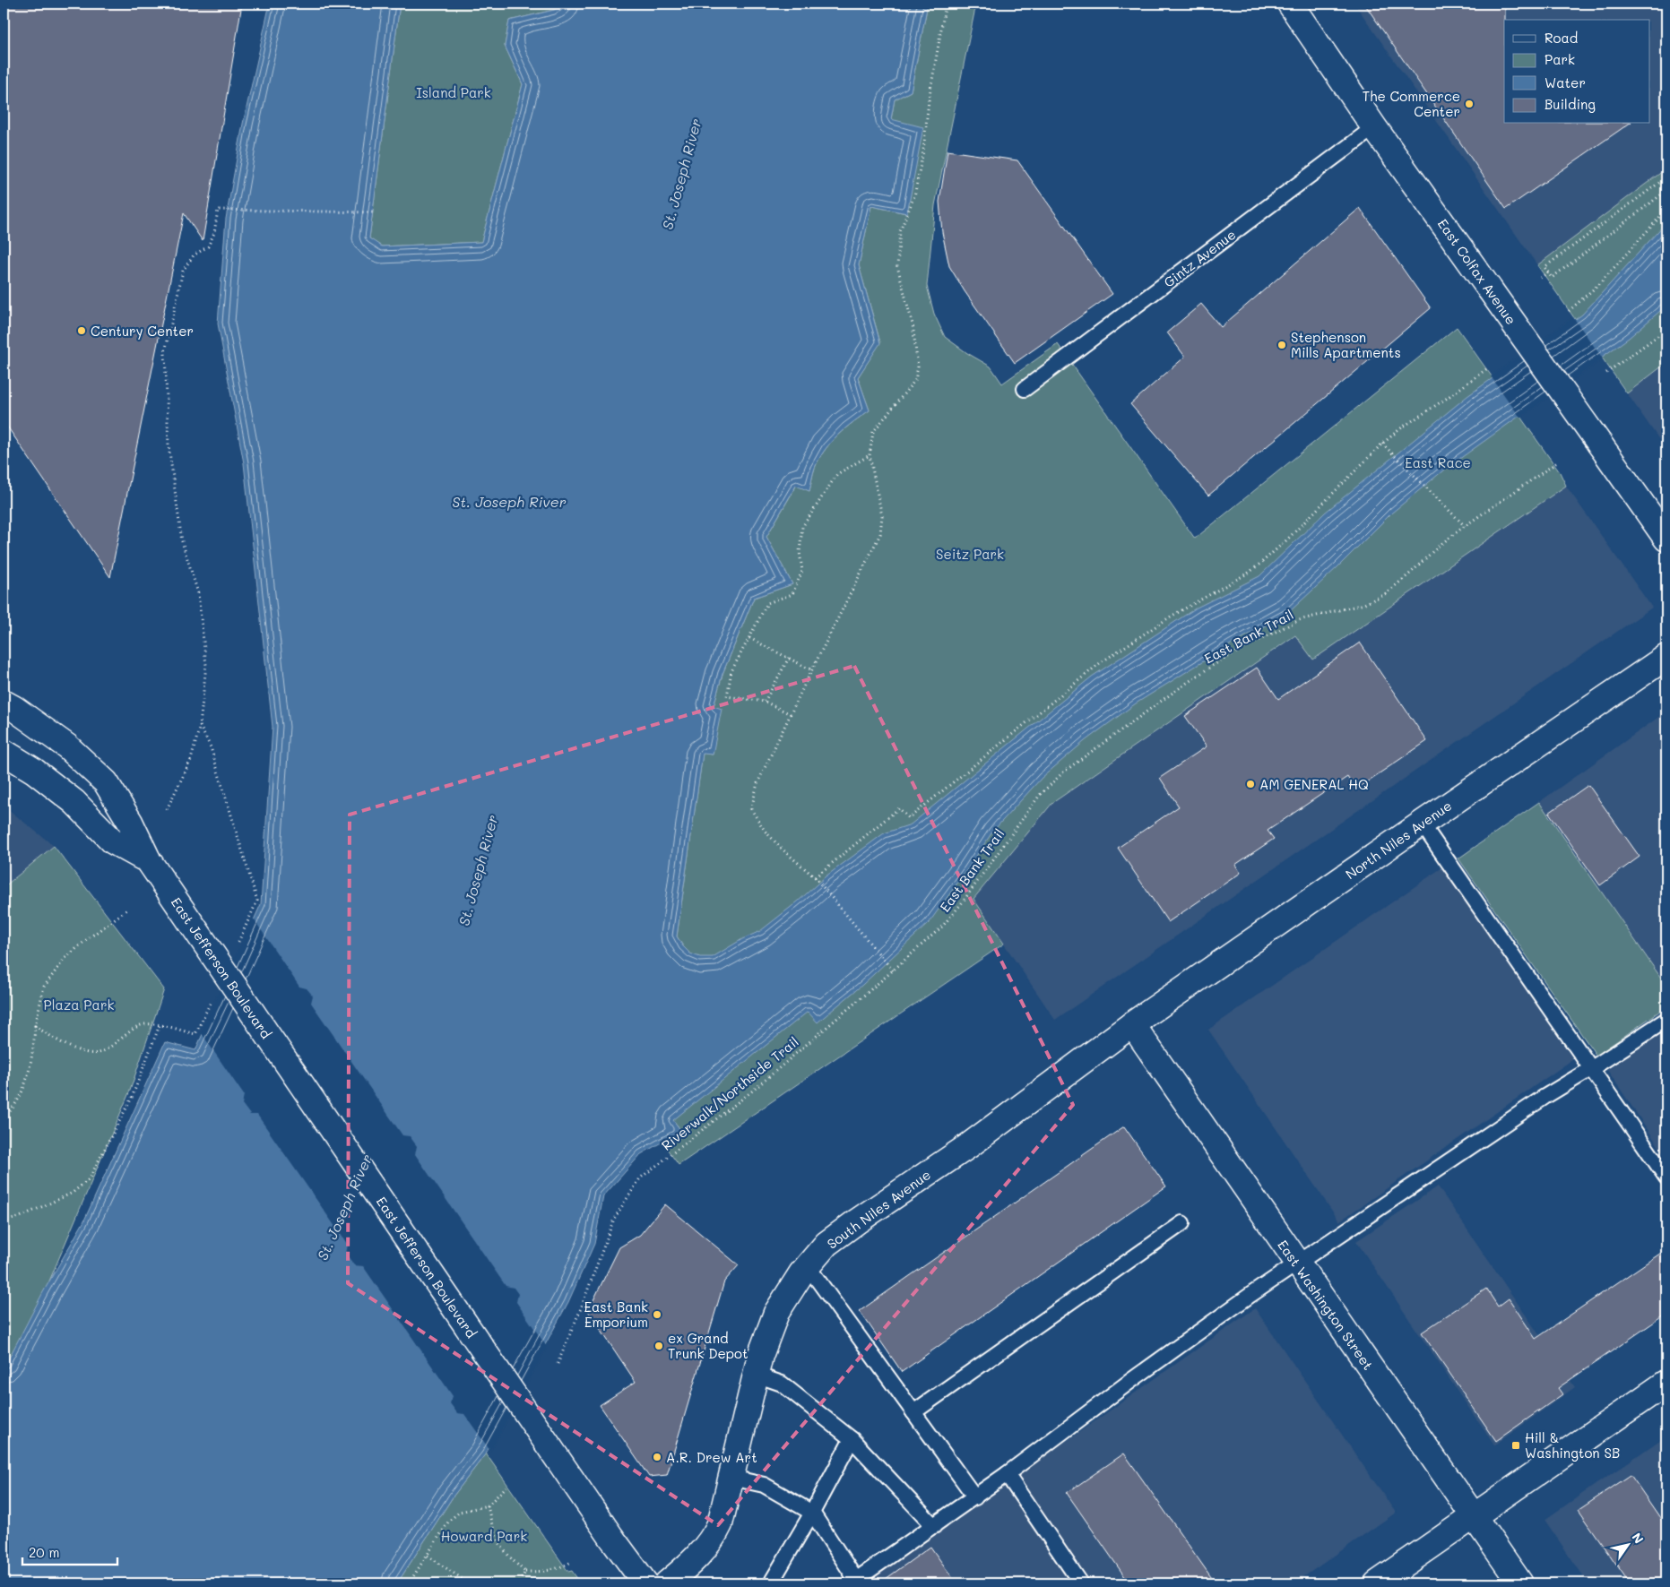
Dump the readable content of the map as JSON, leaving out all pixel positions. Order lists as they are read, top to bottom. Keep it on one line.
{"streets":{"street":["East Colfax Avenue","North Niles Avenue","East Jefferson Boulevard","South Niles Avenue","East Washington Street"],"lane":["Gintz Avenue"],"path":["East Bank Trail","Riverwalk/Northside Trail"]},"crossings":[["Gintz Avenue","East Colfax Avenue"],["East Bank Trail","Riverwalk/Northside Trail"],["North Niles Avenue","South Niles Avenue"],["North Niles Avenue","East Washington Street"],["South Niles Avenue","East Washington Street"]],"water":["St. Joseph River"],"parks":["Island Park","East Race","Seitz Park","Plaza Park","Howard Park"],"places":{"other":["The Commerce Center","Century Center","Stephenson Mills Apartments","AM GENERAL HQ","East Bank Emporium","ex Grand Trunk Depot","A.R. Drew Art"],"transit":["Hill & Washington SB"]},"legend":["Road","Park","Water","Building"],"scale_bar":"20 m","north":"top right"}
